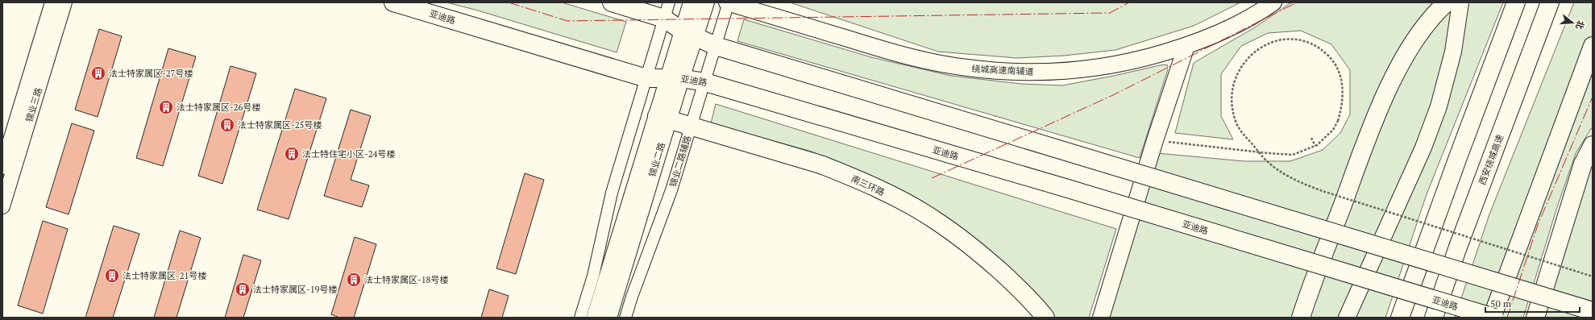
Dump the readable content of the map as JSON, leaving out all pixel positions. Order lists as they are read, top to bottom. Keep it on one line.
{"streets":{"highway":["亚迪路","西安绕城高速","南三环路"],"main road":["绕城高速南辅道","锦业二路"],"street":["锦业三路","锦业二路辅路"]},"crossings":[["亚迪路","锦业二路"],["亚迪路","锦业二路辅路"],["绕城高速南辅道","锦业二路辅路"],["锦业二路","南三环路"],["锦业二路辅路","南三环路"]],"places":{"building":["法士特家属区-27号楼","法士特家属区-26号楼","法士特家属区-25号楼","法士特住宅小区-24号楼","法士特家属区-21号楼","法士特家属区-18号楼","法士特家属区-19号楼"]},"scale_bar":"50 m","north":"right"}
